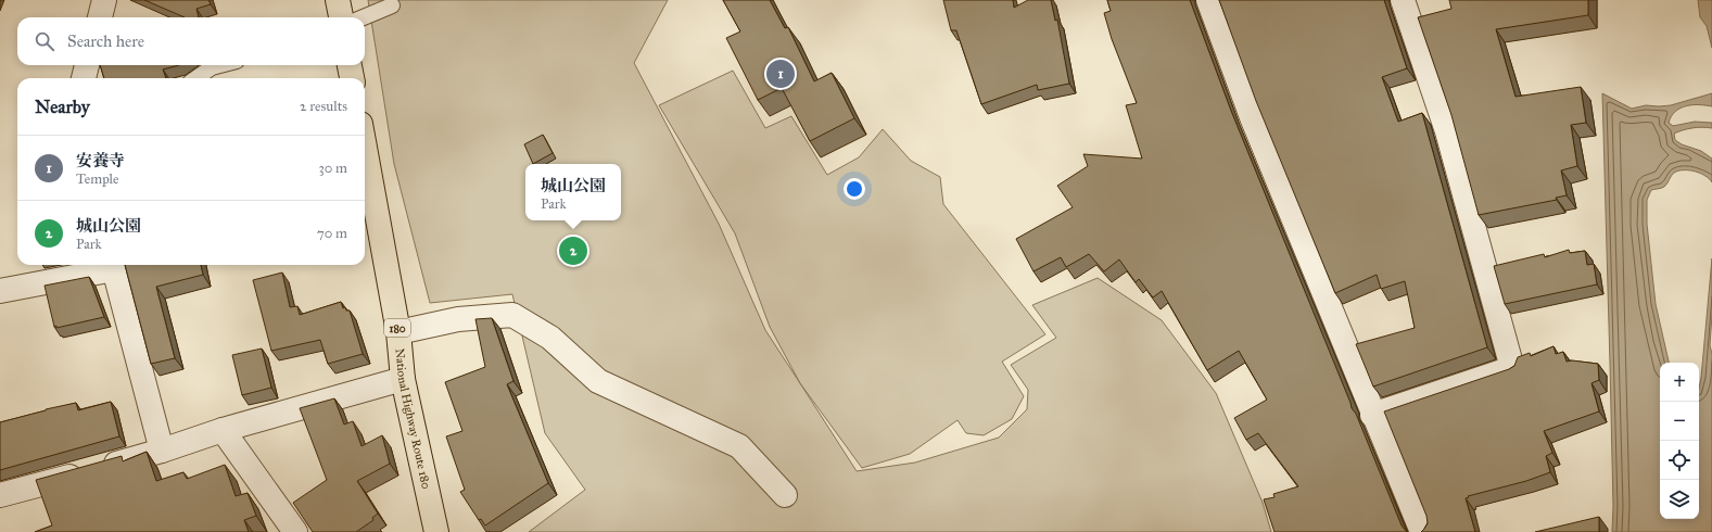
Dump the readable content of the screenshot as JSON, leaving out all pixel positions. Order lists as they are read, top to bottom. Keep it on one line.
{"streets":{"highway":["180","National Highway Route 180"]},"page":{"search":"Search here","pins":["1","2"],"heading":["Nearby","2 results"],"list":[{"mark":"1","name":"安養寺","note":"Temple","value":"30 m"},{"mark":"2","name":"城山公園","note":"Park","value":"70 m"}],"popup":["城山公園","Park"],"map_buttons":["+","−"]}}
